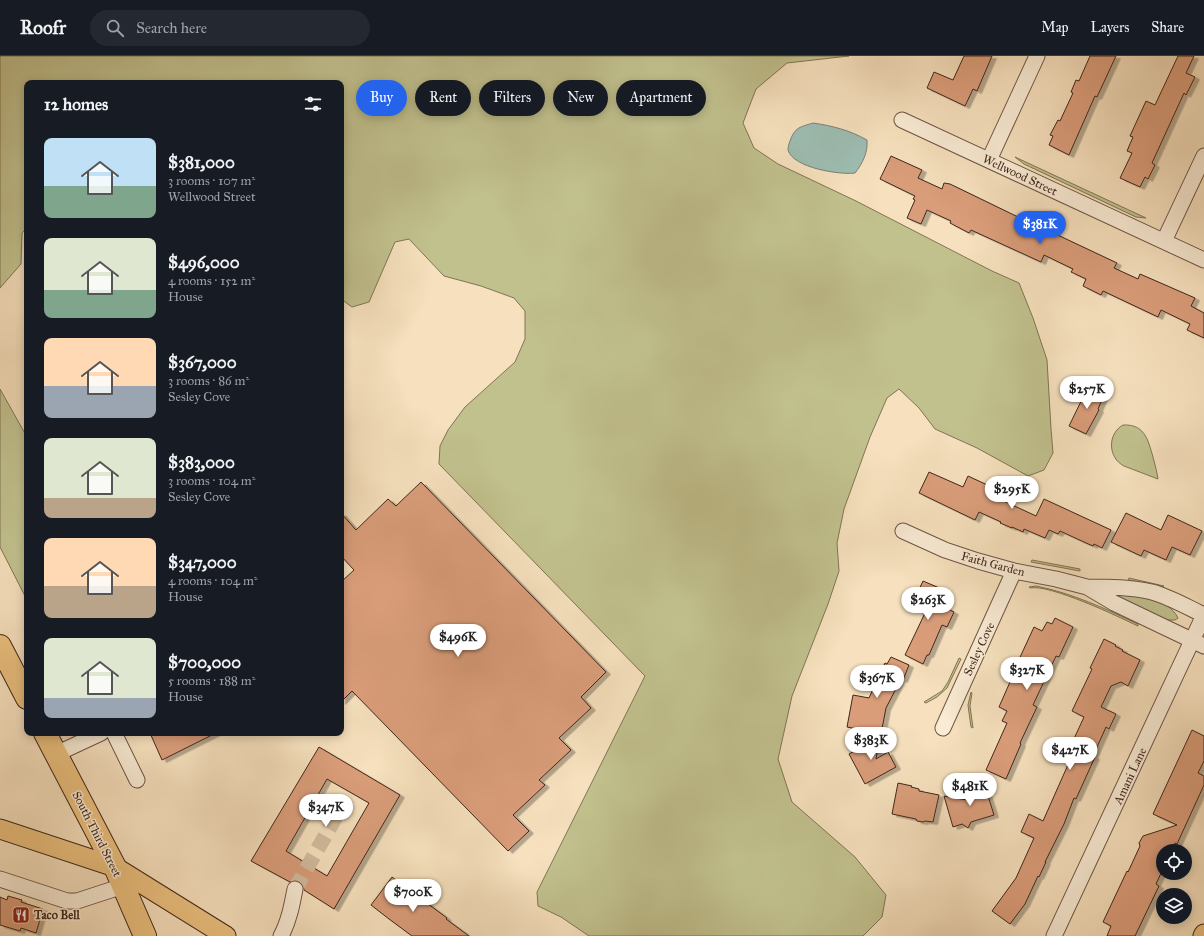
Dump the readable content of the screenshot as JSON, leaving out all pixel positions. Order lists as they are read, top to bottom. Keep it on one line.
{"streets":{"highway":["South Third Street"],"street":["Wellwood Street","Faith Garden","Sesley Cove","Amani Lane"]},"crossings":[["Faith Garden","Sesley Cove"],["Faith Garden","Amani Lane"]],"places":{"restaurant":["Taco Bell"]},"page":{"header":"Roofr","search":"Search here","nav":["Map","Layers","Share"],"chip":["Buy","Rent","Filters","New","Apartment"],"heading":"12 homes","list":[{"name":"$381,000","note":"3 rooms · 107 m² · Wellwood Street"},{"name":"$496,000","note":"4 rooms · 152 m² · House"},{"name":"$367,000","note":"3 rooms · 86 m² · Sesley Cove"},{"name":"$383,000","note":"3 rooms · 104 m² · Sesley Cove"},{"name":"$347,000","note":"4 rooms · 104 m² · House"},{"name":"$700,000","note":"5 rooms · 188 m² · House"}],"price":["$381K","$257K","$295K","$263K","$496K","$327K","$367K","$383K","$427K","$481K","$347K","$700K"]}}
